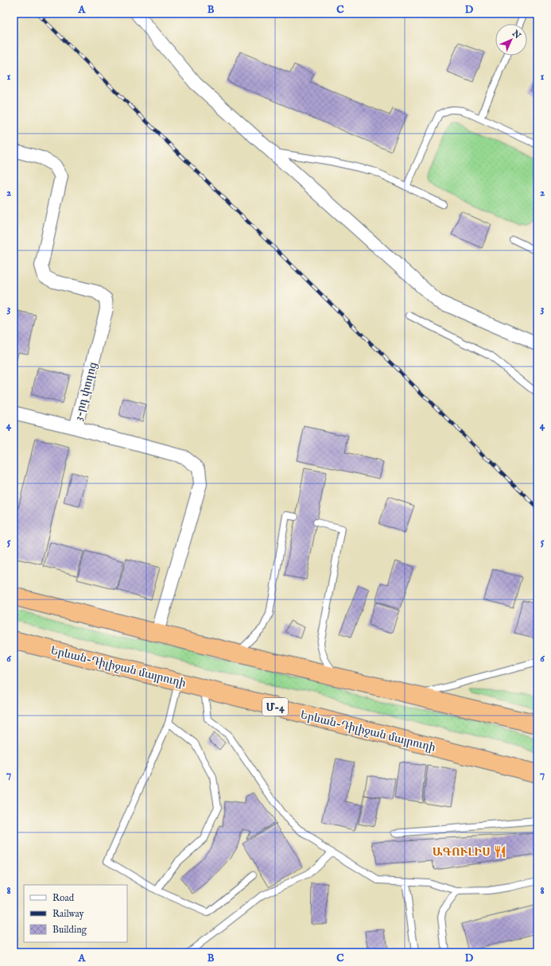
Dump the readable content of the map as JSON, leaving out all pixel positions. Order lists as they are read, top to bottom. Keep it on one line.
{"streets":{"highway":["Երևան-Դիլիջան մայրուղի","Մ-4"],"street":["3-րդ փողոց"]},"places":{"restaurant":["ԱԳՈՒԼԻՍ"]},"legend":["Road","Railway","Building"],"north":"top right","grid":{"columns":["A","B","C","D"],"rows":["1","2","3","4","5","6","7","8"]}}
